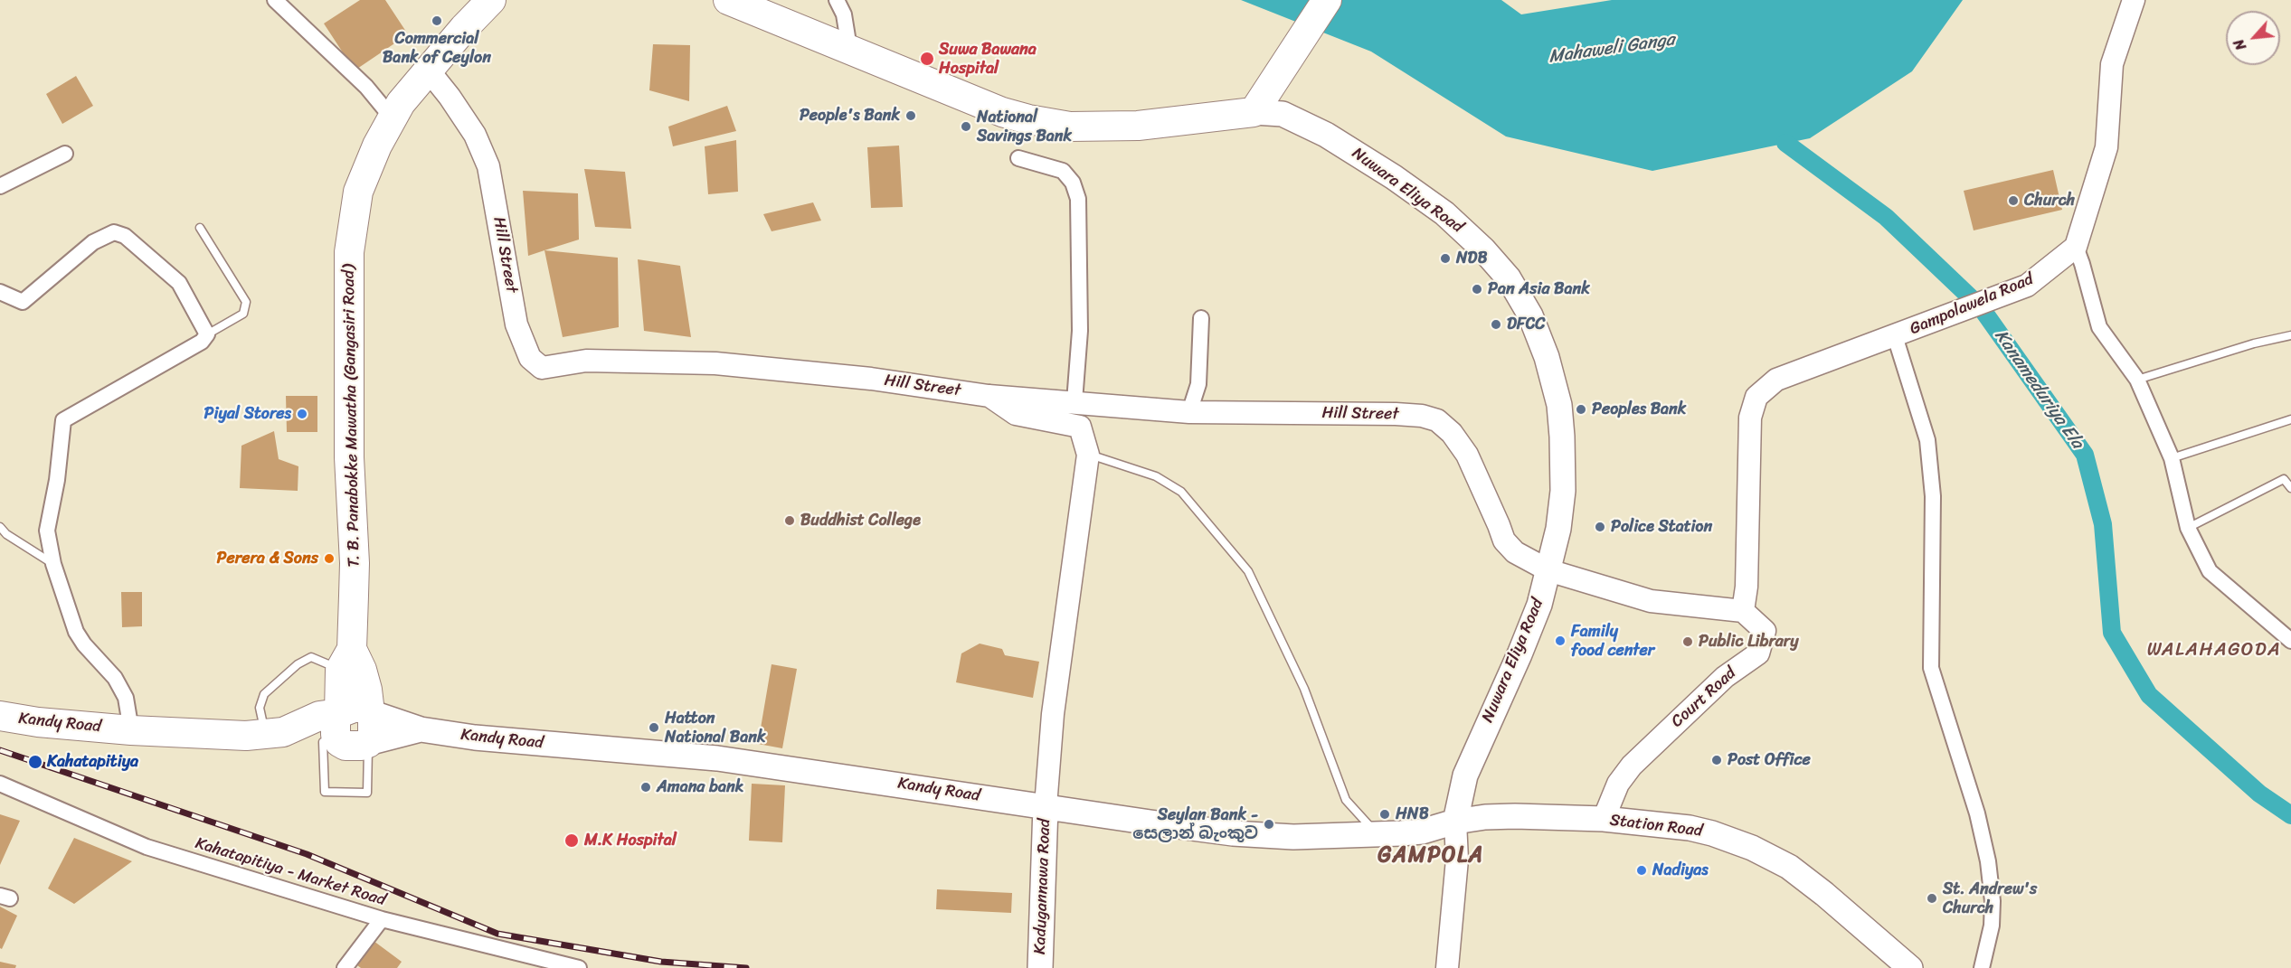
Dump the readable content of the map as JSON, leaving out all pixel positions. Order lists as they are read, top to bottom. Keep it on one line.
{"streets":{"highway":["T. B. Panabokke Mawatha (Gangasiri Road)","Kandy Road"],"main road":["Nuwara Eliya Road","Station Road","Kadugannawa Road"],"street":["Hill Street","Gampolawela Road","Court Road","Kahatapitiya - Market Road"]},"crossings":[["Nuwara Eliya Road","Hill Street"],["Nuwara Eliya Road","Kandy Road"],["Nuwara Eliya Road","Station Road"],["Hill Street","T. B. Panabokke Mawatha (Gangasiri Road)"],["Gampolawela Road","Court Road"],["T. B. Panabokke Mawatha (Gangasiri Road)","Kandy Road"],["Court Road","Station Road"],["Kandy Road","Station Road"],["Kandy Road","Kadugannawa Road"]],"districts":["WALAHAGODA","GAMPOLA"],"water":["Mahaweli Ganga","Kanameduriya Ela"],"places":["Commercial Bank of Ceylon","Suwa Bawana Hospital","People's Bank","National Savings Bank","Church","NDB","Pan Asia Bank","DFCC","Peoples Bank","Piyal Stores","Buddhist College","Police Station","Perera & Sons","Family food center","Public Library","Hatton National Bank","Post Office","Kahatapitiya","Amana bank","HNB","Seylan Bank - සෙලාන් බැංකුව","M.K Hospital","Nadiyas","St. Andrew's Church"],"north":"bottom left"}
